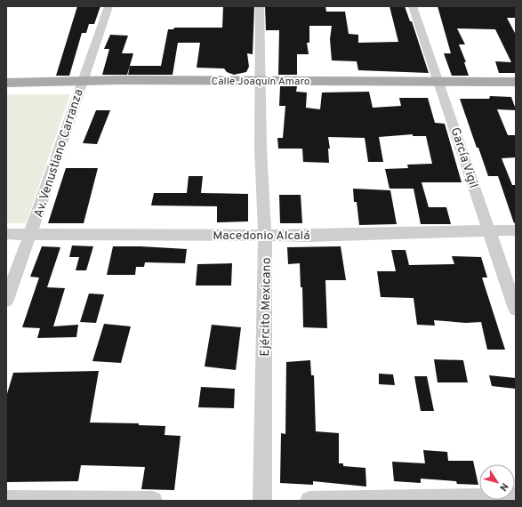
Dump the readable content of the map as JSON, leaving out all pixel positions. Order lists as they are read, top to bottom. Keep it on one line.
{"streets":{"main road":["Calle Joaquín Amaro"],"street":["Av. Venustiano Carranza","García Vigil","Macedonio Alcalá","Ejército Mexicano"]},"crossings":[["Calle Joaquín Amaro","Av. Venustiano Carranza"],["Calle Joaquín Amaro","García Vigil"],["Calle Joaquín Amaro","Ejército Mexicano"],["Av. Venustiano Carranza","Macedonio Alcalá"],["García Vigil","Macedonio Alcalá"],["Macedonio Alcalá","Ejército Mexicano"]],"north":"bottom right"}
